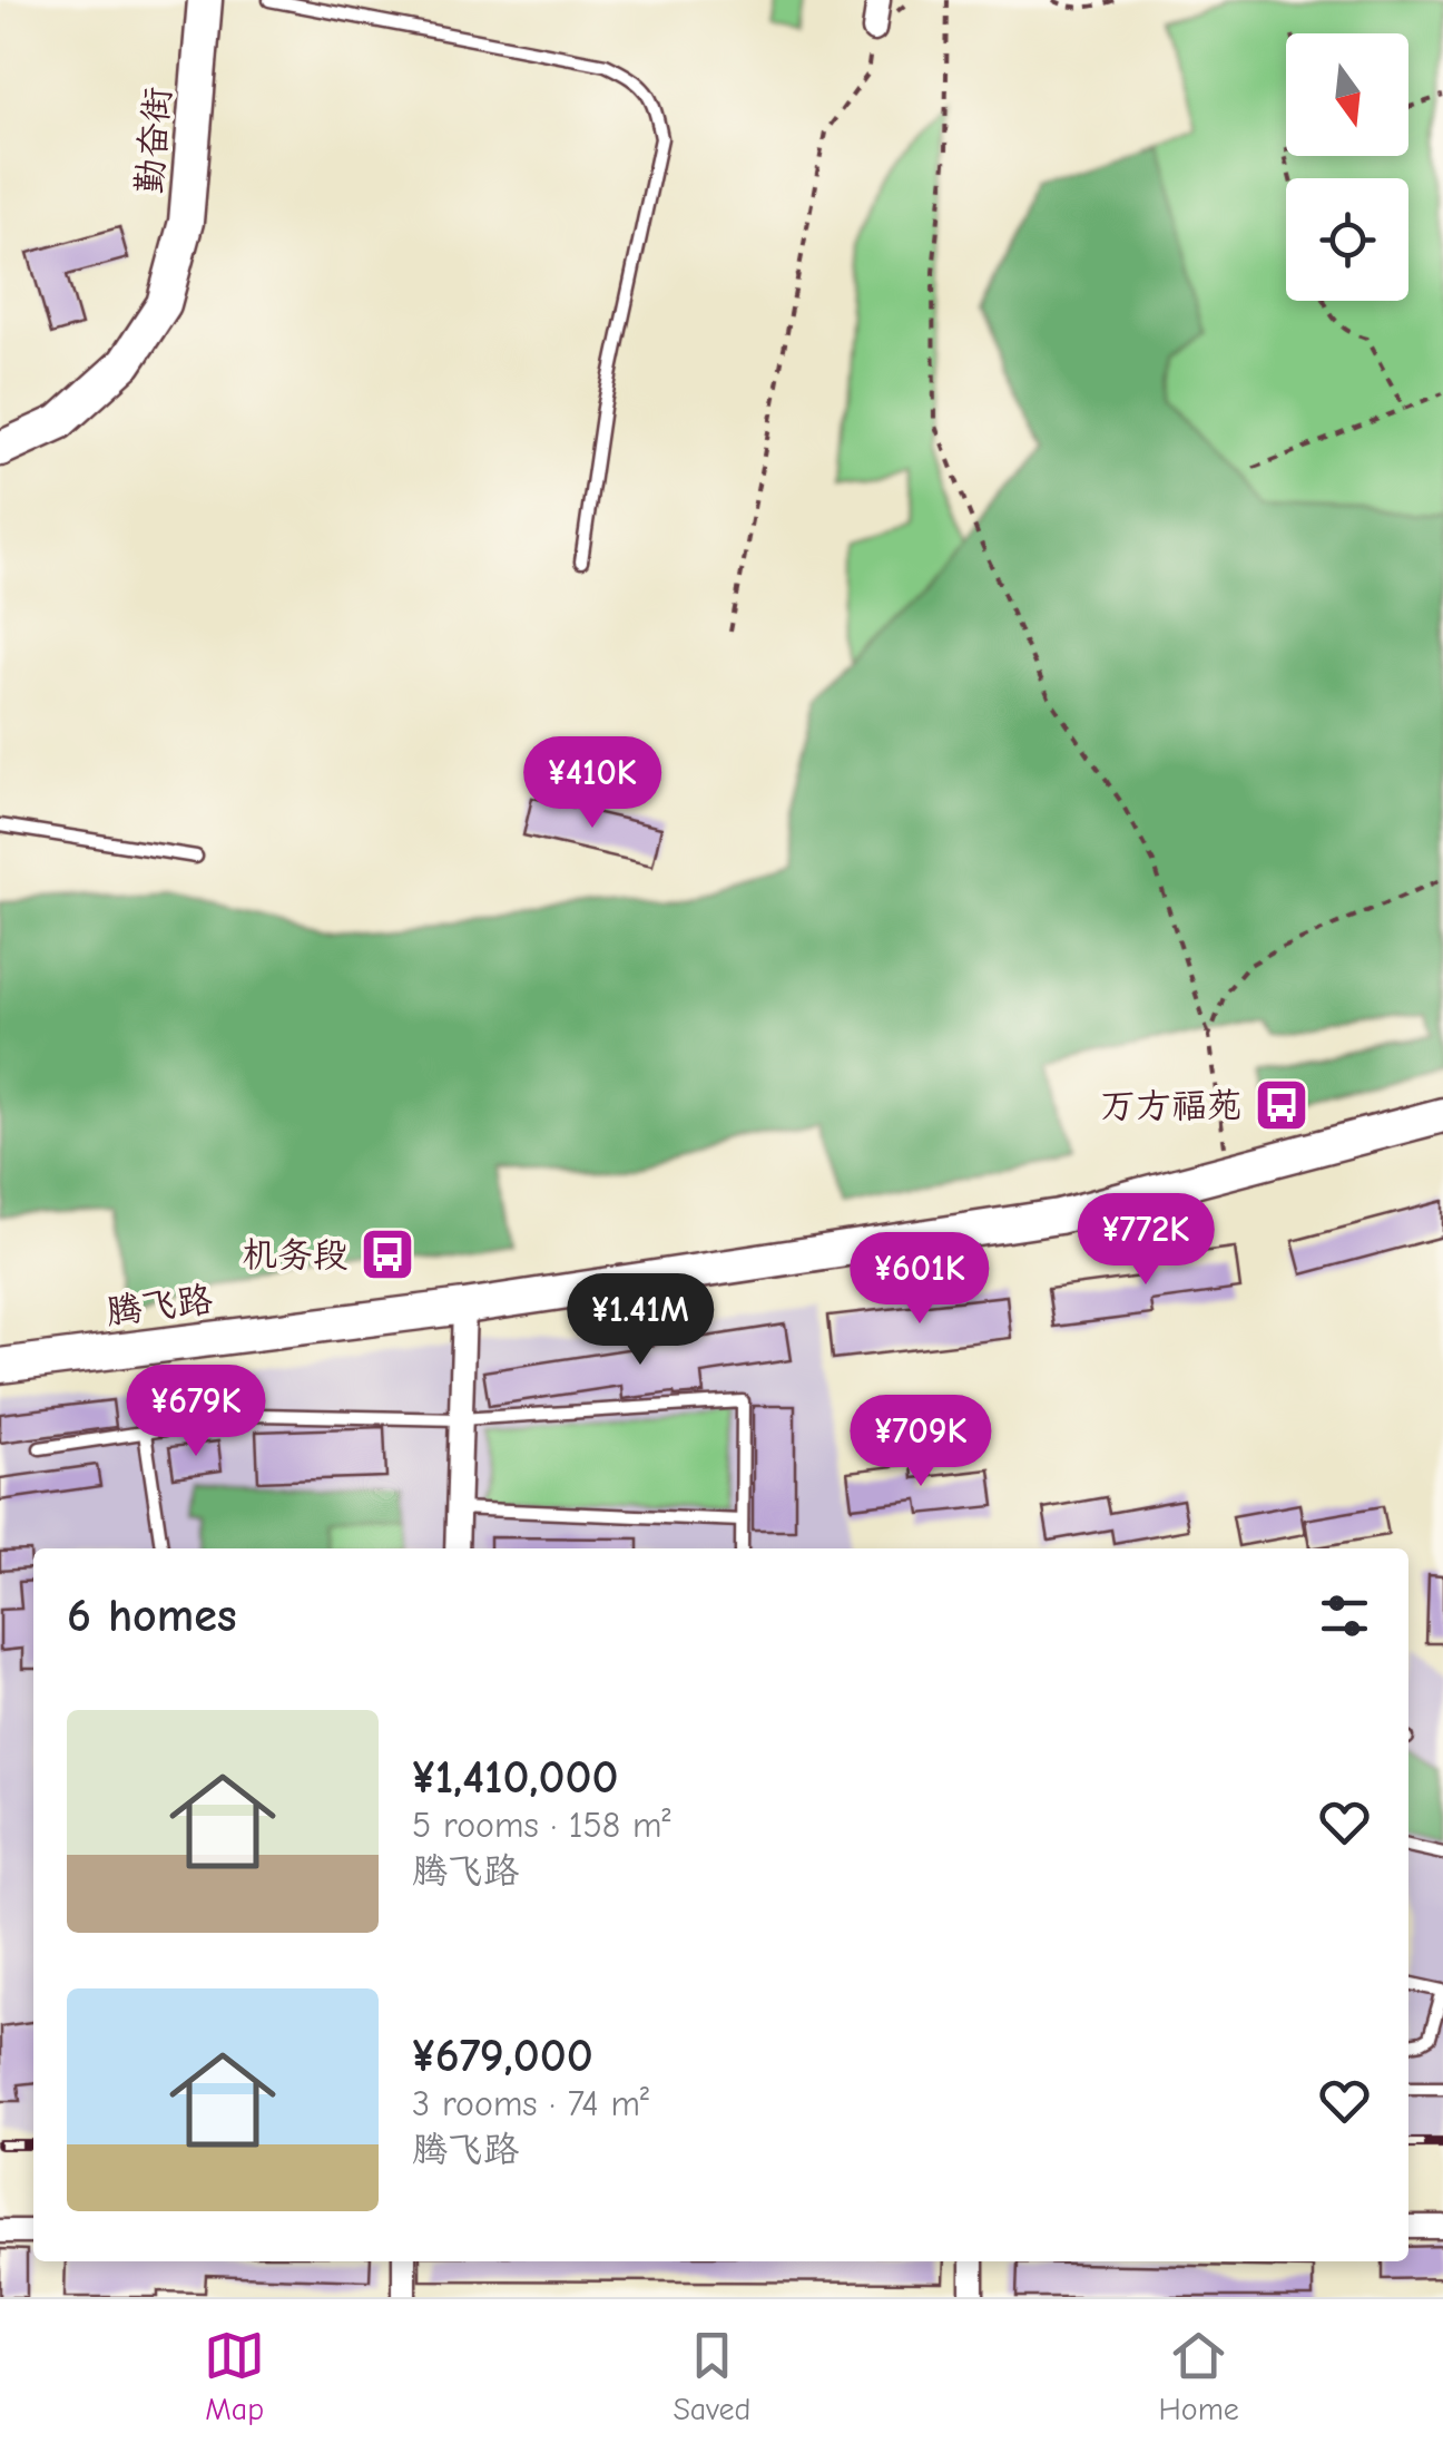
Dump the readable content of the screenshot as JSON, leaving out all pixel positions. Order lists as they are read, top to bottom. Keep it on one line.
{"streets":{"street":["勤奋街","腾飞路"]},"places":{"bus stop":["万方福苑","机务段"]},"north":"bottom","page":{"price":["¥410K","¥772K","¥601K","¥1.41M","¥679K","¥709K"],"heading":"6 homes","list":[{"name":"¥1,410,000","note":"5 rooms · 158 m² · 腾飞路"},{"name":"¥679,000","note":"3 rooms · 74 m² · 腾飞路"}],"tabs":["Map","Saved","Home"]}}
